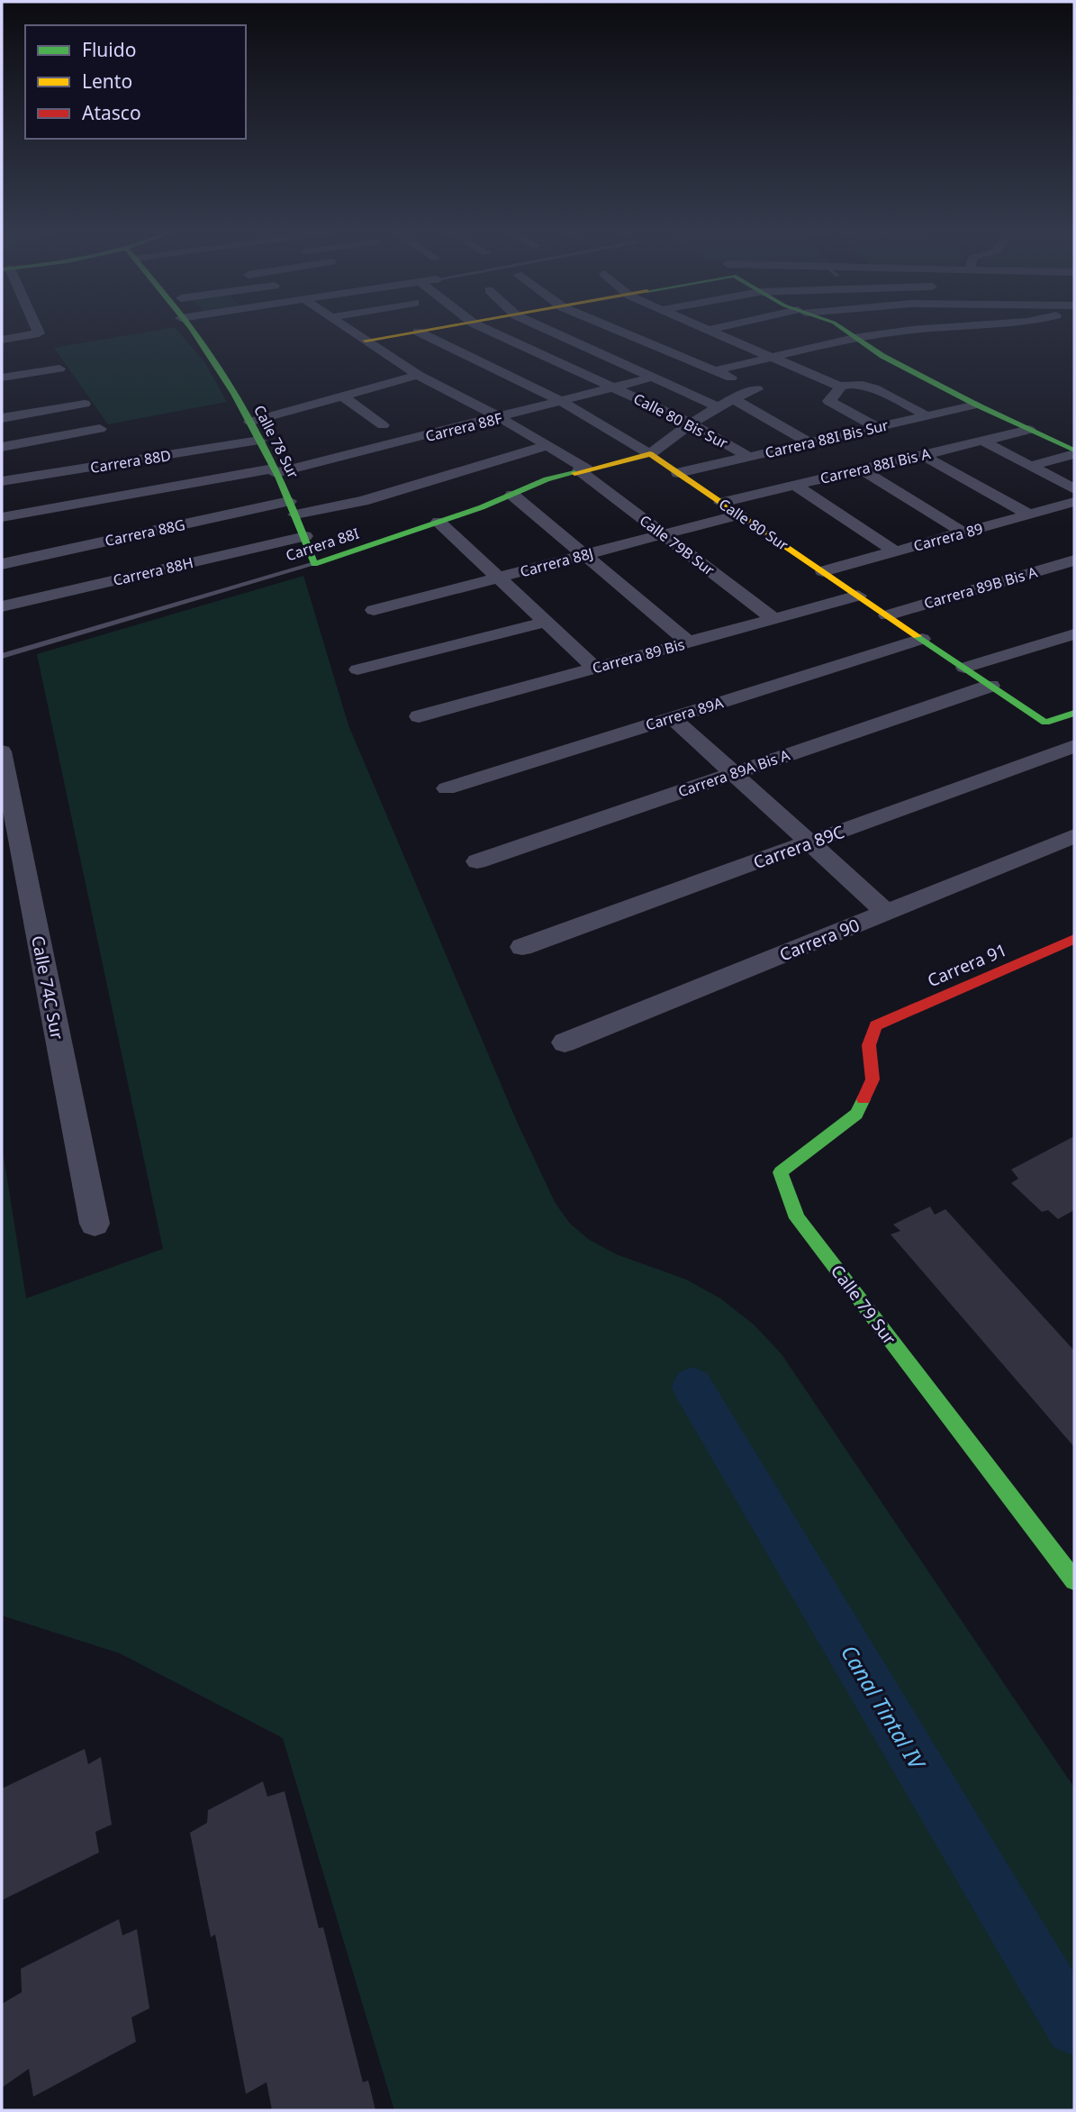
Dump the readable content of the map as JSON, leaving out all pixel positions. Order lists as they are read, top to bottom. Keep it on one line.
{"streets":{"street":["Calle 80 Bis Sur","Carrera 88F","Carrera 88I Bis Sur","Calle 78 Sur","Carrera 88D","Carrera 88I Bis A","Calle 80 Sur","Carrera 88G","Carrera 89","Carrera 88I","Calle 79B Sur","Carrera 88J","Carrera 88H","Carrera 89B Bis A","Carrera 89 Bis","Carrera 89A","Carrera 89A Bis A","Carrera 89C","Carrera 90","Carrera 91","Calle 74C Sur","Calle 79 Sur"]},"crossings":[["Calle 80 Bis Sur","Carrera 88F"],["Calle 80 Bis Sur","Carrera 88I Bis Sur"],["Carrera 88F","Calle 78 Sur"],["Carrera 88F","Carrera 88D"],["Carrera 88F","Calle 80 Sur"],["Carrera 88F","Calle 79B Sur"],["Carrera 88I Bis Sur","Calle 80 Sur"],["Calle 78 Sur","Carrera 88D"],["Calle 78 Sur","Carrera 88G"],["Calle 78 Sur","Carrera 88I"],["Calle 78 Sur","Carrera 88H"],["Carrera 88I Bis A","Calle 80 Sur"],["Calle 80 Sur","Carrera 89"],["Calle 80 Sur","Carrera 88I"],["Calle 80 Sur","Carrera 88J"],["Calle 80 Sur","Carrera 89B Bis A"],["Calle 80 Sur","Carrera 89 Bis"],["Calle 80 Sur","Carrera 89A"],["Calle 80 Sur","Carrera 89A Bis A"],["Calle 80 Sur","Carrera 89C"],["Carrera 88G","Calle 79B Sur"],["Carrera 88I","Calle 79B Sur"],["Calle 79B Sur","Carrera 88J"],["Calle 79B Sur","Carrera 89 Bis"],["Carrera 91","Calle 79 Sur"]],"water":["Canal Tintal IV"],"legend":["Fluido","Lento","Atasco"]}
